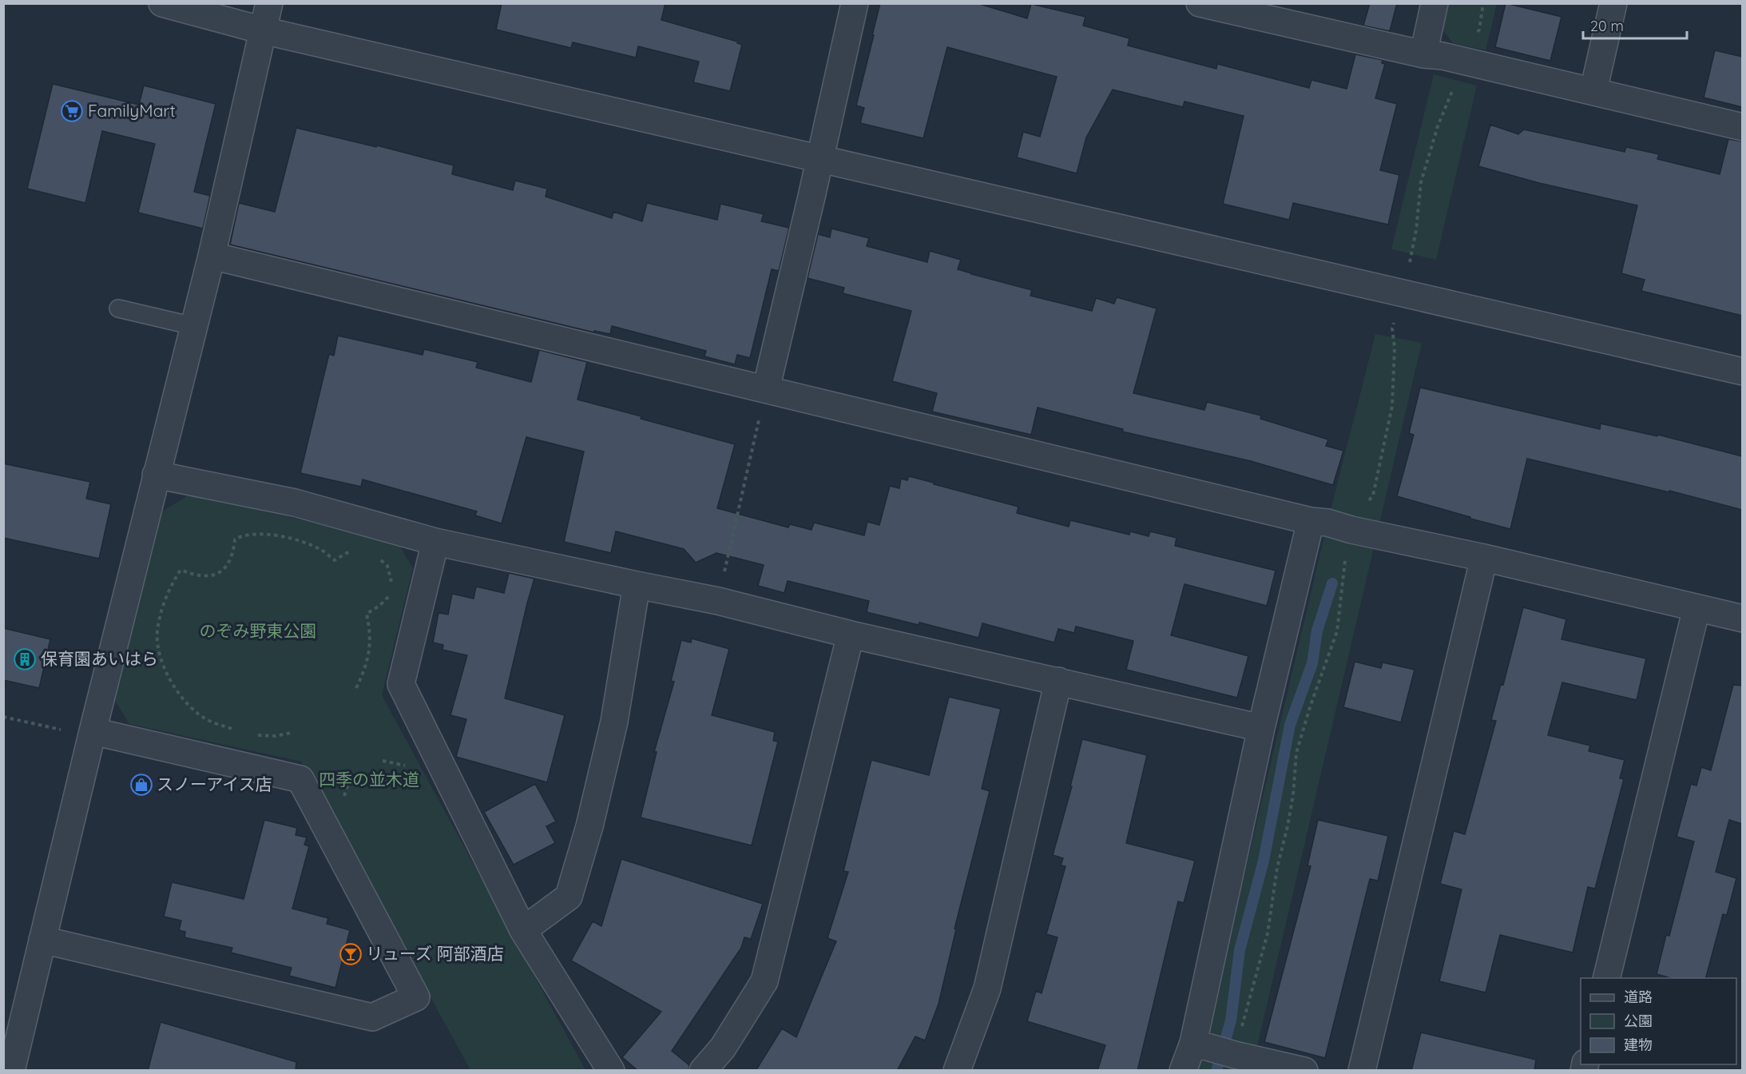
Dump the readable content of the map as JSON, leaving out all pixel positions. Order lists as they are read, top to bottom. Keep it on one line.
{"parks":["のぞみ野東公園","四季の並木道"],"places":{"supermarket":["FamilyMart"],"building":["保育園あいはら"],"shop":["スノーアイス店"],"bar":["リューズ 阿部酒店"]},"legend":["道路","公園","建物"],"scale_bar":"20 m"}
